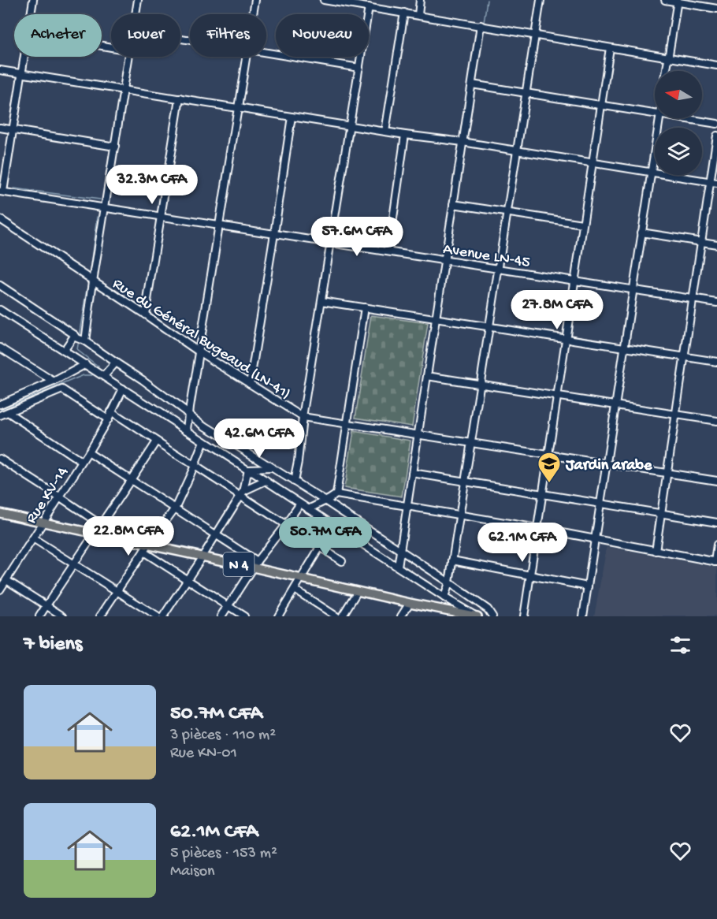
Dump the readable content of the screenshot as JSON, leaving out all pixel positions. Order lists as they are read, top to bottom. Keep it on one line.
{"streets":{"main road":["N 4"],"street":["Avenue LN-45","Rue du Général Bugeaud (LN-41)","Rue KV-14"]},"crossings":[["Rue KV-14","N 4"]],"places":{"school or university":["Jardin arabe"]},"north":"left","page":{"chip":["Acheter","Louer","Filtres","Nouveau"],"price":["32.3M CFA","57.6M CFA","27.8M CFA","42.6M CFA","22.8M CFA","50.7M CFA","62.1M CFA"],"heading":"7 biens","list":[{"name":"50.7M CFA","note":"3 pièces · 110 m² · Rue KN-01"},{"name":"62.1M CFA","note":"5 pièces · 153 m² · Maison"}]}}
